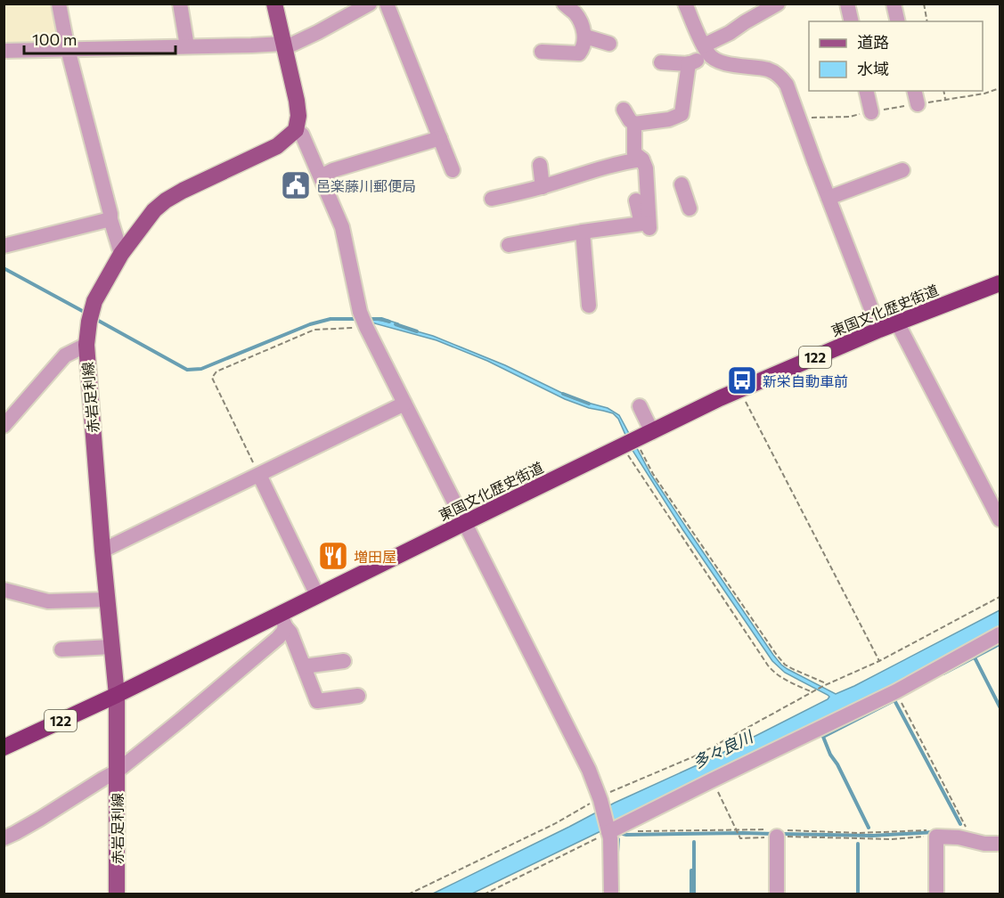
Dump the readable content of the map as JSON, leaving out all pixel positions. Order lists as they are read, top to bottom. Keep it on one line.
{"streets":{"highway":["東国文化歴史街道","122"],"main road":["赤岩足利線"]},"crossings":[["東国文化歴史街道","赤岩足利線"]],"water":["多々良川"],"places":{"public building":["邑楽藤川郵便局"],"bus stop":["新栄自動車前"],"restaurant":["増田屋"]},"legend":["道路","水域"],"scale_bar":"100 m"}
